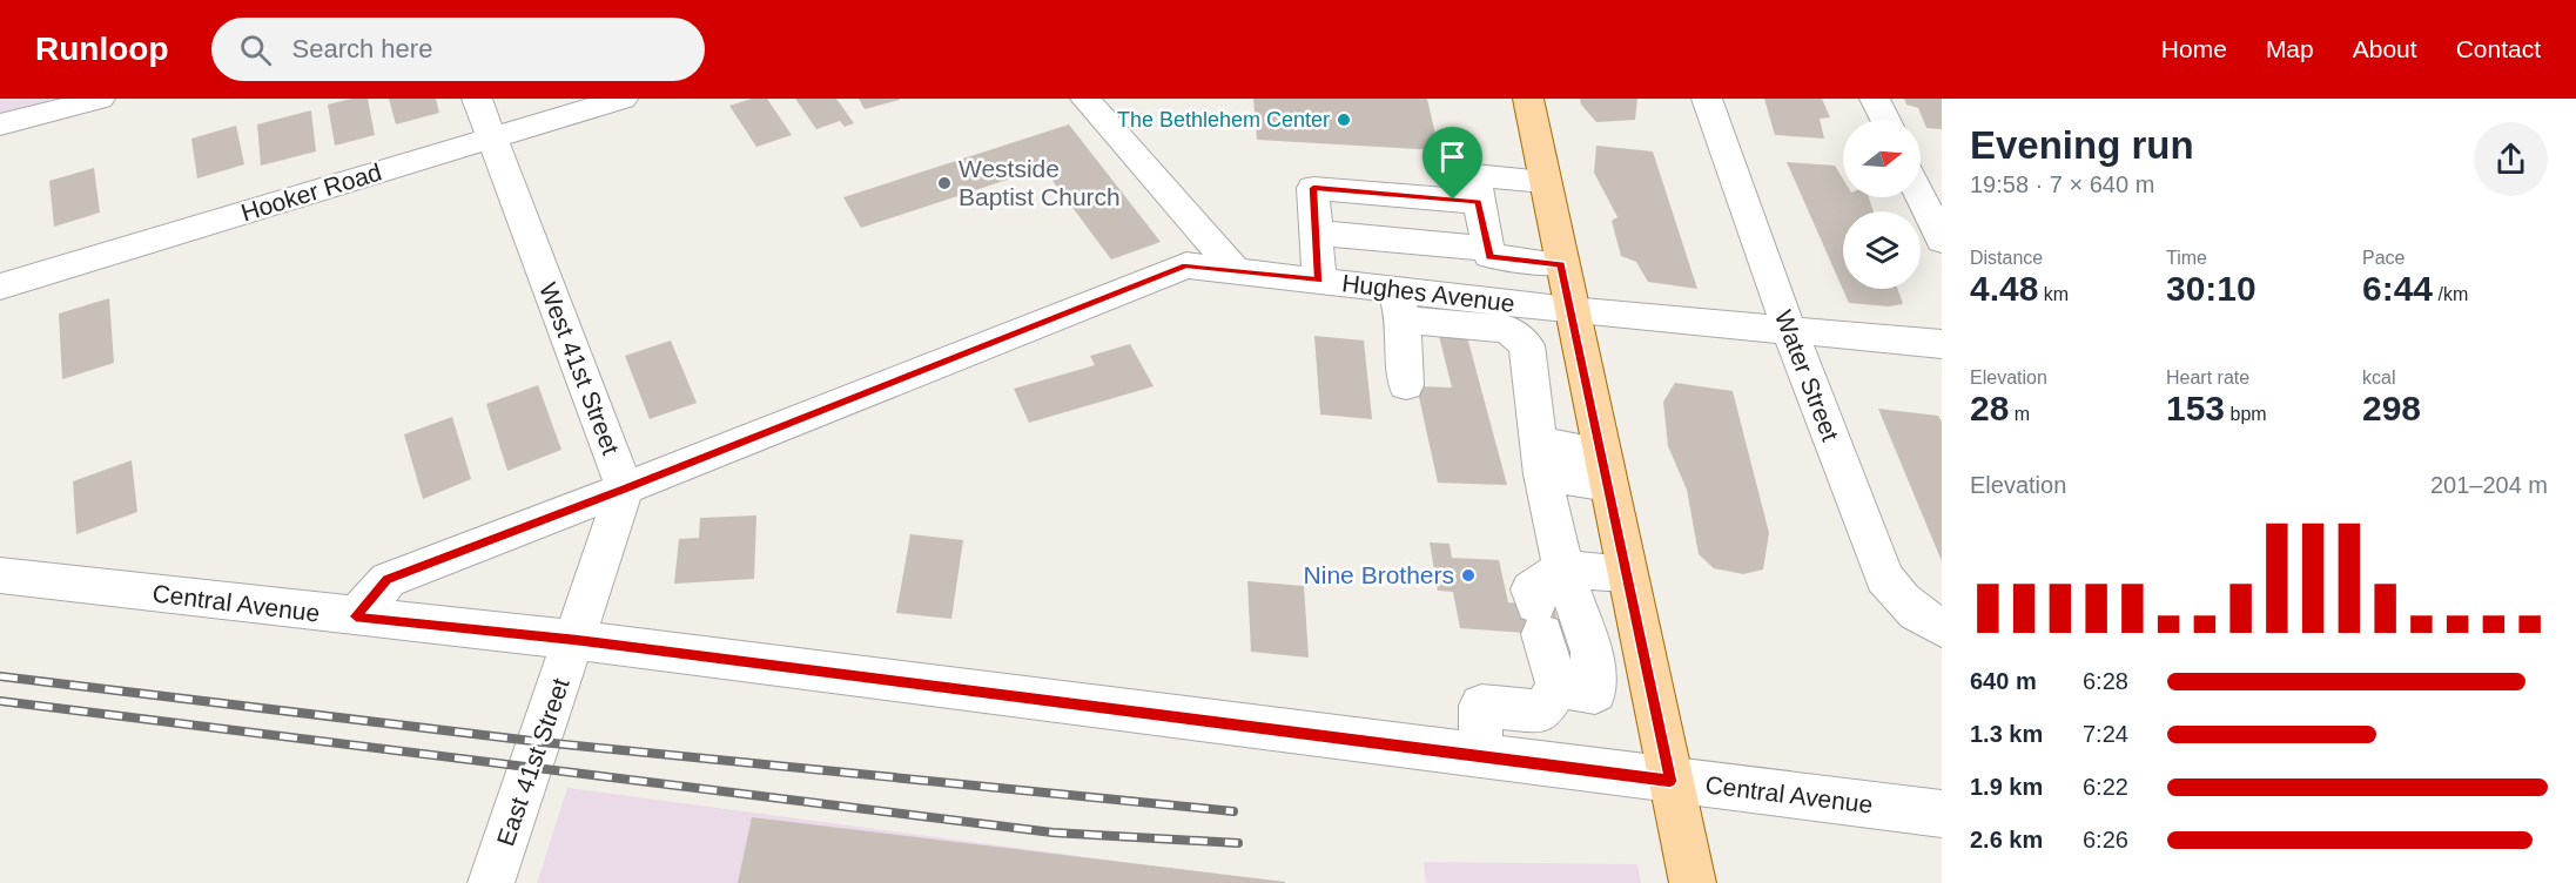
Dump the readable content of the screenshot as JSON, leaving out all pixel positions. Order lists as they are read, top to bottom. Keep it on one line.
{"streets":{"street":["Hooker Road","Hughes Avenue","West 41st Street","Water Street","Central Avenue","East 41st Street"]},"crossings":[["Hooker Road","West 41st Street"],["Hughes Avenue","West 41st Street"],["Hughes Avenue","Water Street"],["Hughes Avenue","Central Avenue"],["Central Avenue","East 41st Street"]],"places":["The Bethlehem Center","Westside Baptist Church","Nine Brothers"],"north":"right","page":{"header":"Runloop","search":"Search here","nav":["Home","Map","About","Contact"],"heading":["Evening run","19:58 · 7 × 640 m"],"stats":[["Distance","4.48 km"],["Time","30:10"],["Pace","6:44 /km"],["Elevation","28 m"],["Heart rate","153 bpm"],["kcal","298"]],"chart":["Elevation","201–204 m"],"list":[{"name":"640 m","note":"6:28"},{"name":"1.3 km","note":"7:24"},{"name":"1.9 km","note":"6:22"},{"name":"2.6 km","note":"6:26"}]}}
